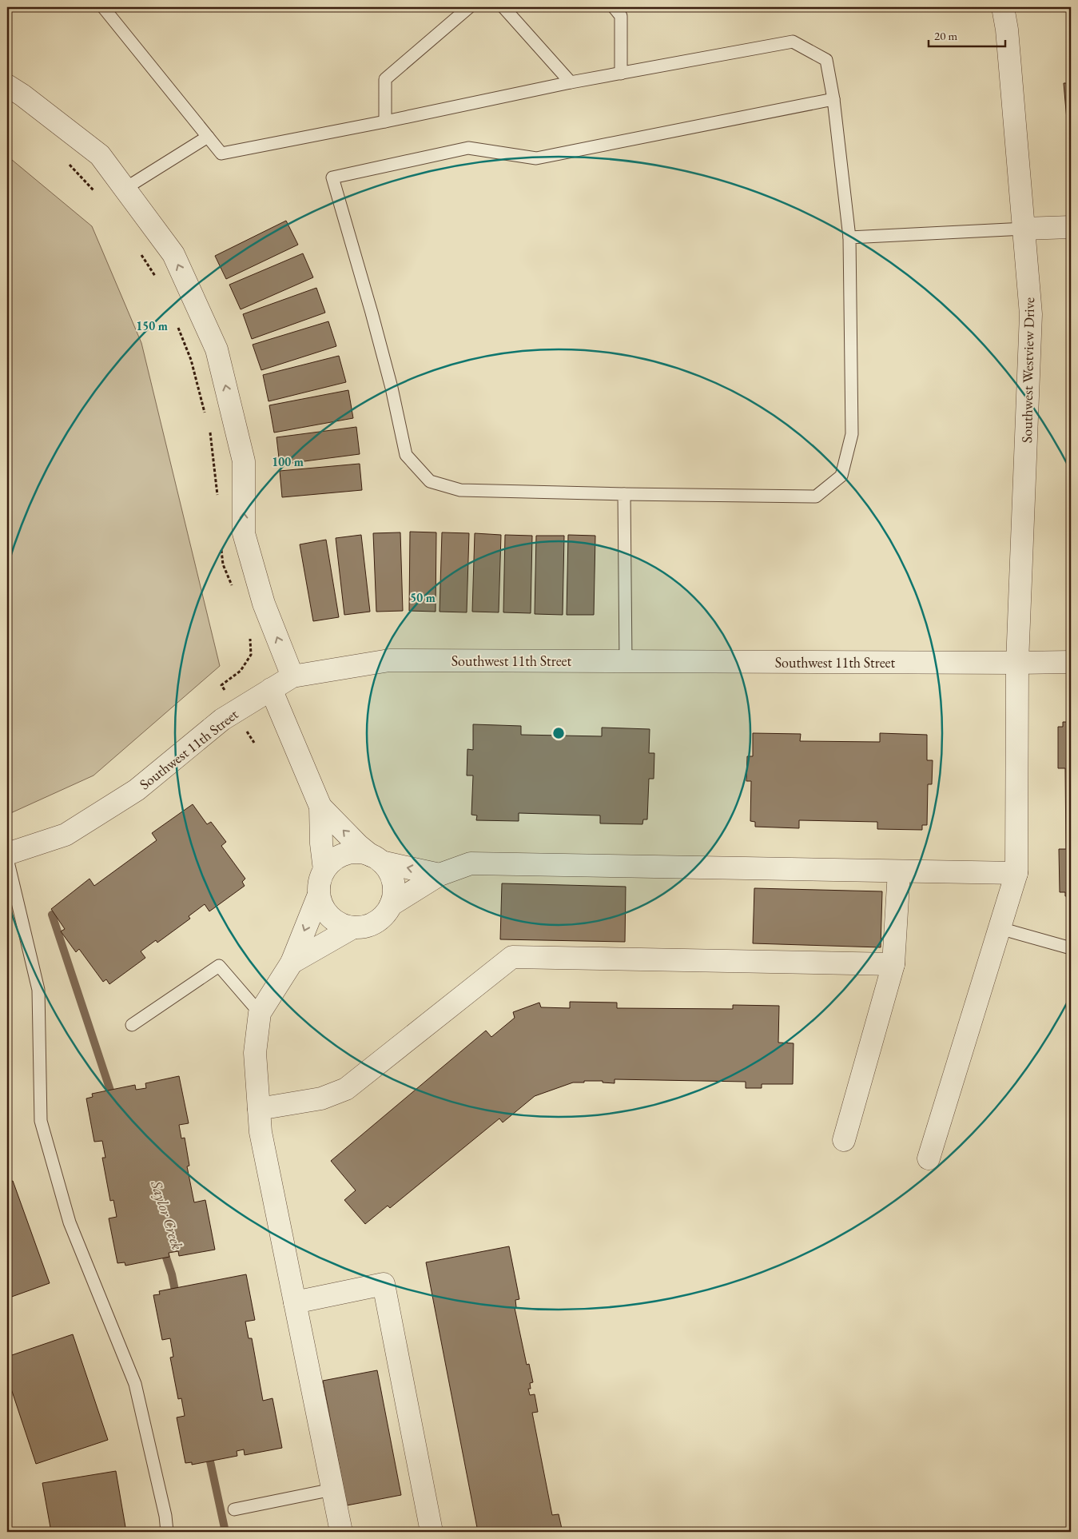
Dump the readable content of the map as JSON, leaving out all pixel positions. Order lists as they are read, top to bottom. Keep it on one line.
{"streets":{"street":["Southwest Westview Drive","Southwest 11th Street"]},"crossings":[["Southwest Westview Drive","Southwest 11th Street"]],"water":["Saylor Creek"],"scale_bar":"20 m","rings":["150 m","100 m","50 m"]}
